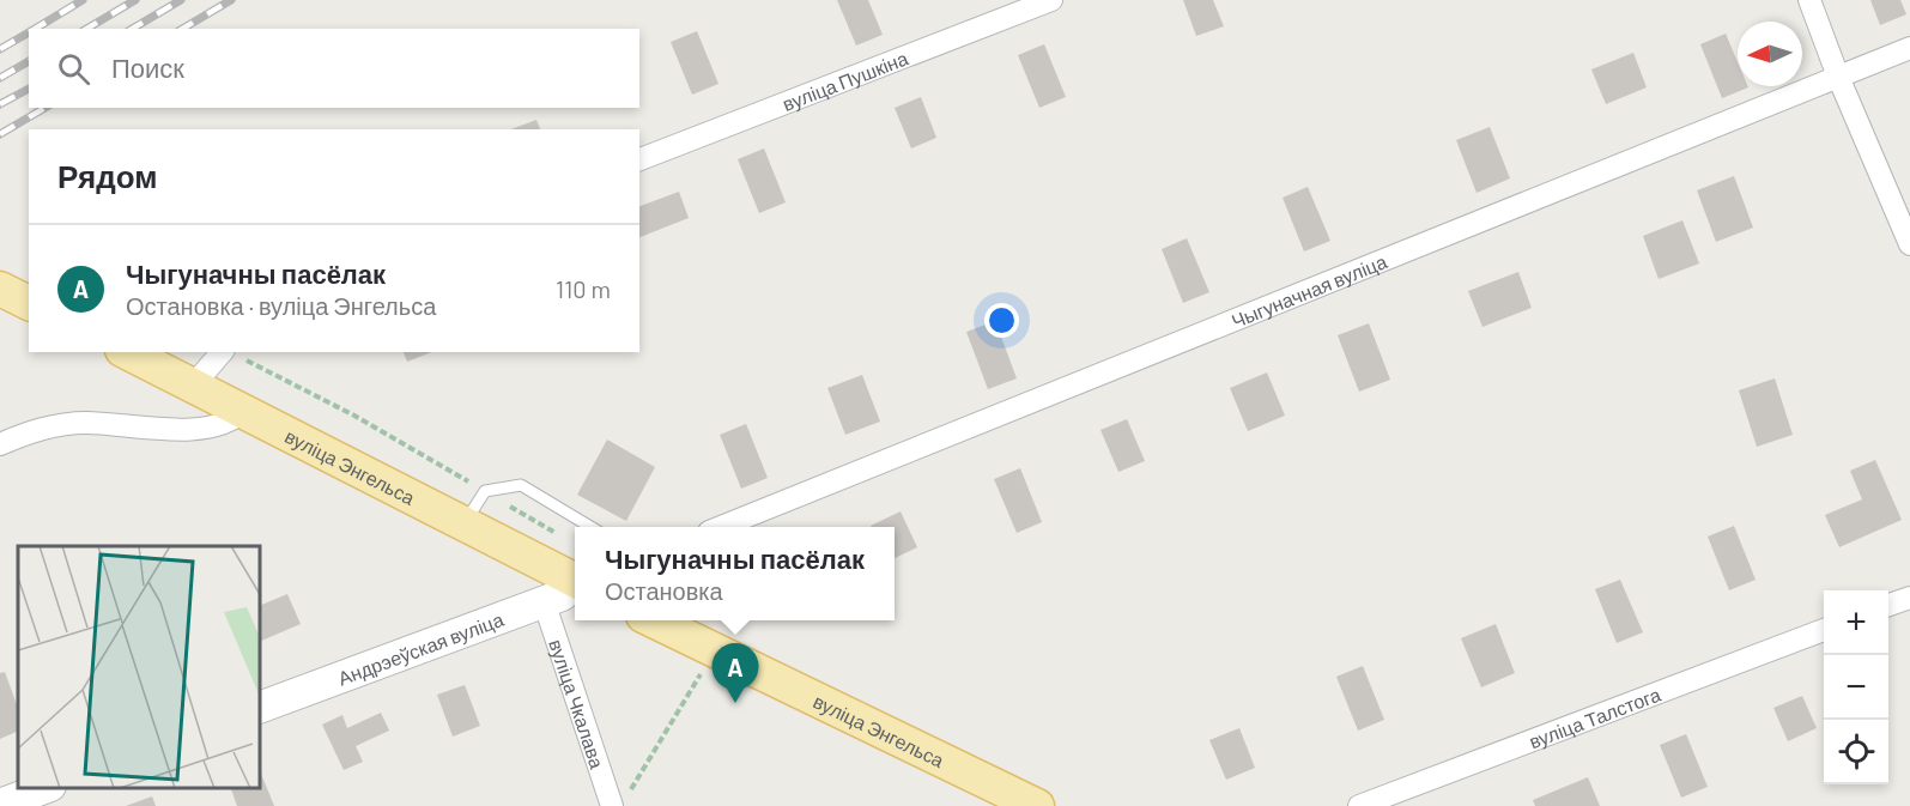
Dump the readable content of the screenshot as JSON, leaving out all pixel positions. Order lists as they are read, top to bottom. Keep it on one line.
{"streets":{"main road":["вуліца Энгельса","Андрэеўская вуліца"],"street":["вуліца Пушкіна","Чыгуначная вуліца","вуліца Чкалава","вуліца Талстога"]},"crossings":[["Андрэеўская вуліца","вуліца Чкалава"]],"north":"left","page":{"search":"Поиск","heading":"Рядом","list":[{"mark":"A","name":"Чыгуначны пасёлак","note":"Остановка · вуліца Энгельса","value":"110 m"}],"popup":["Чыгуначны пасёлак","Остановка"],"map_buttons":["+","−"],"pins":"A"}}
